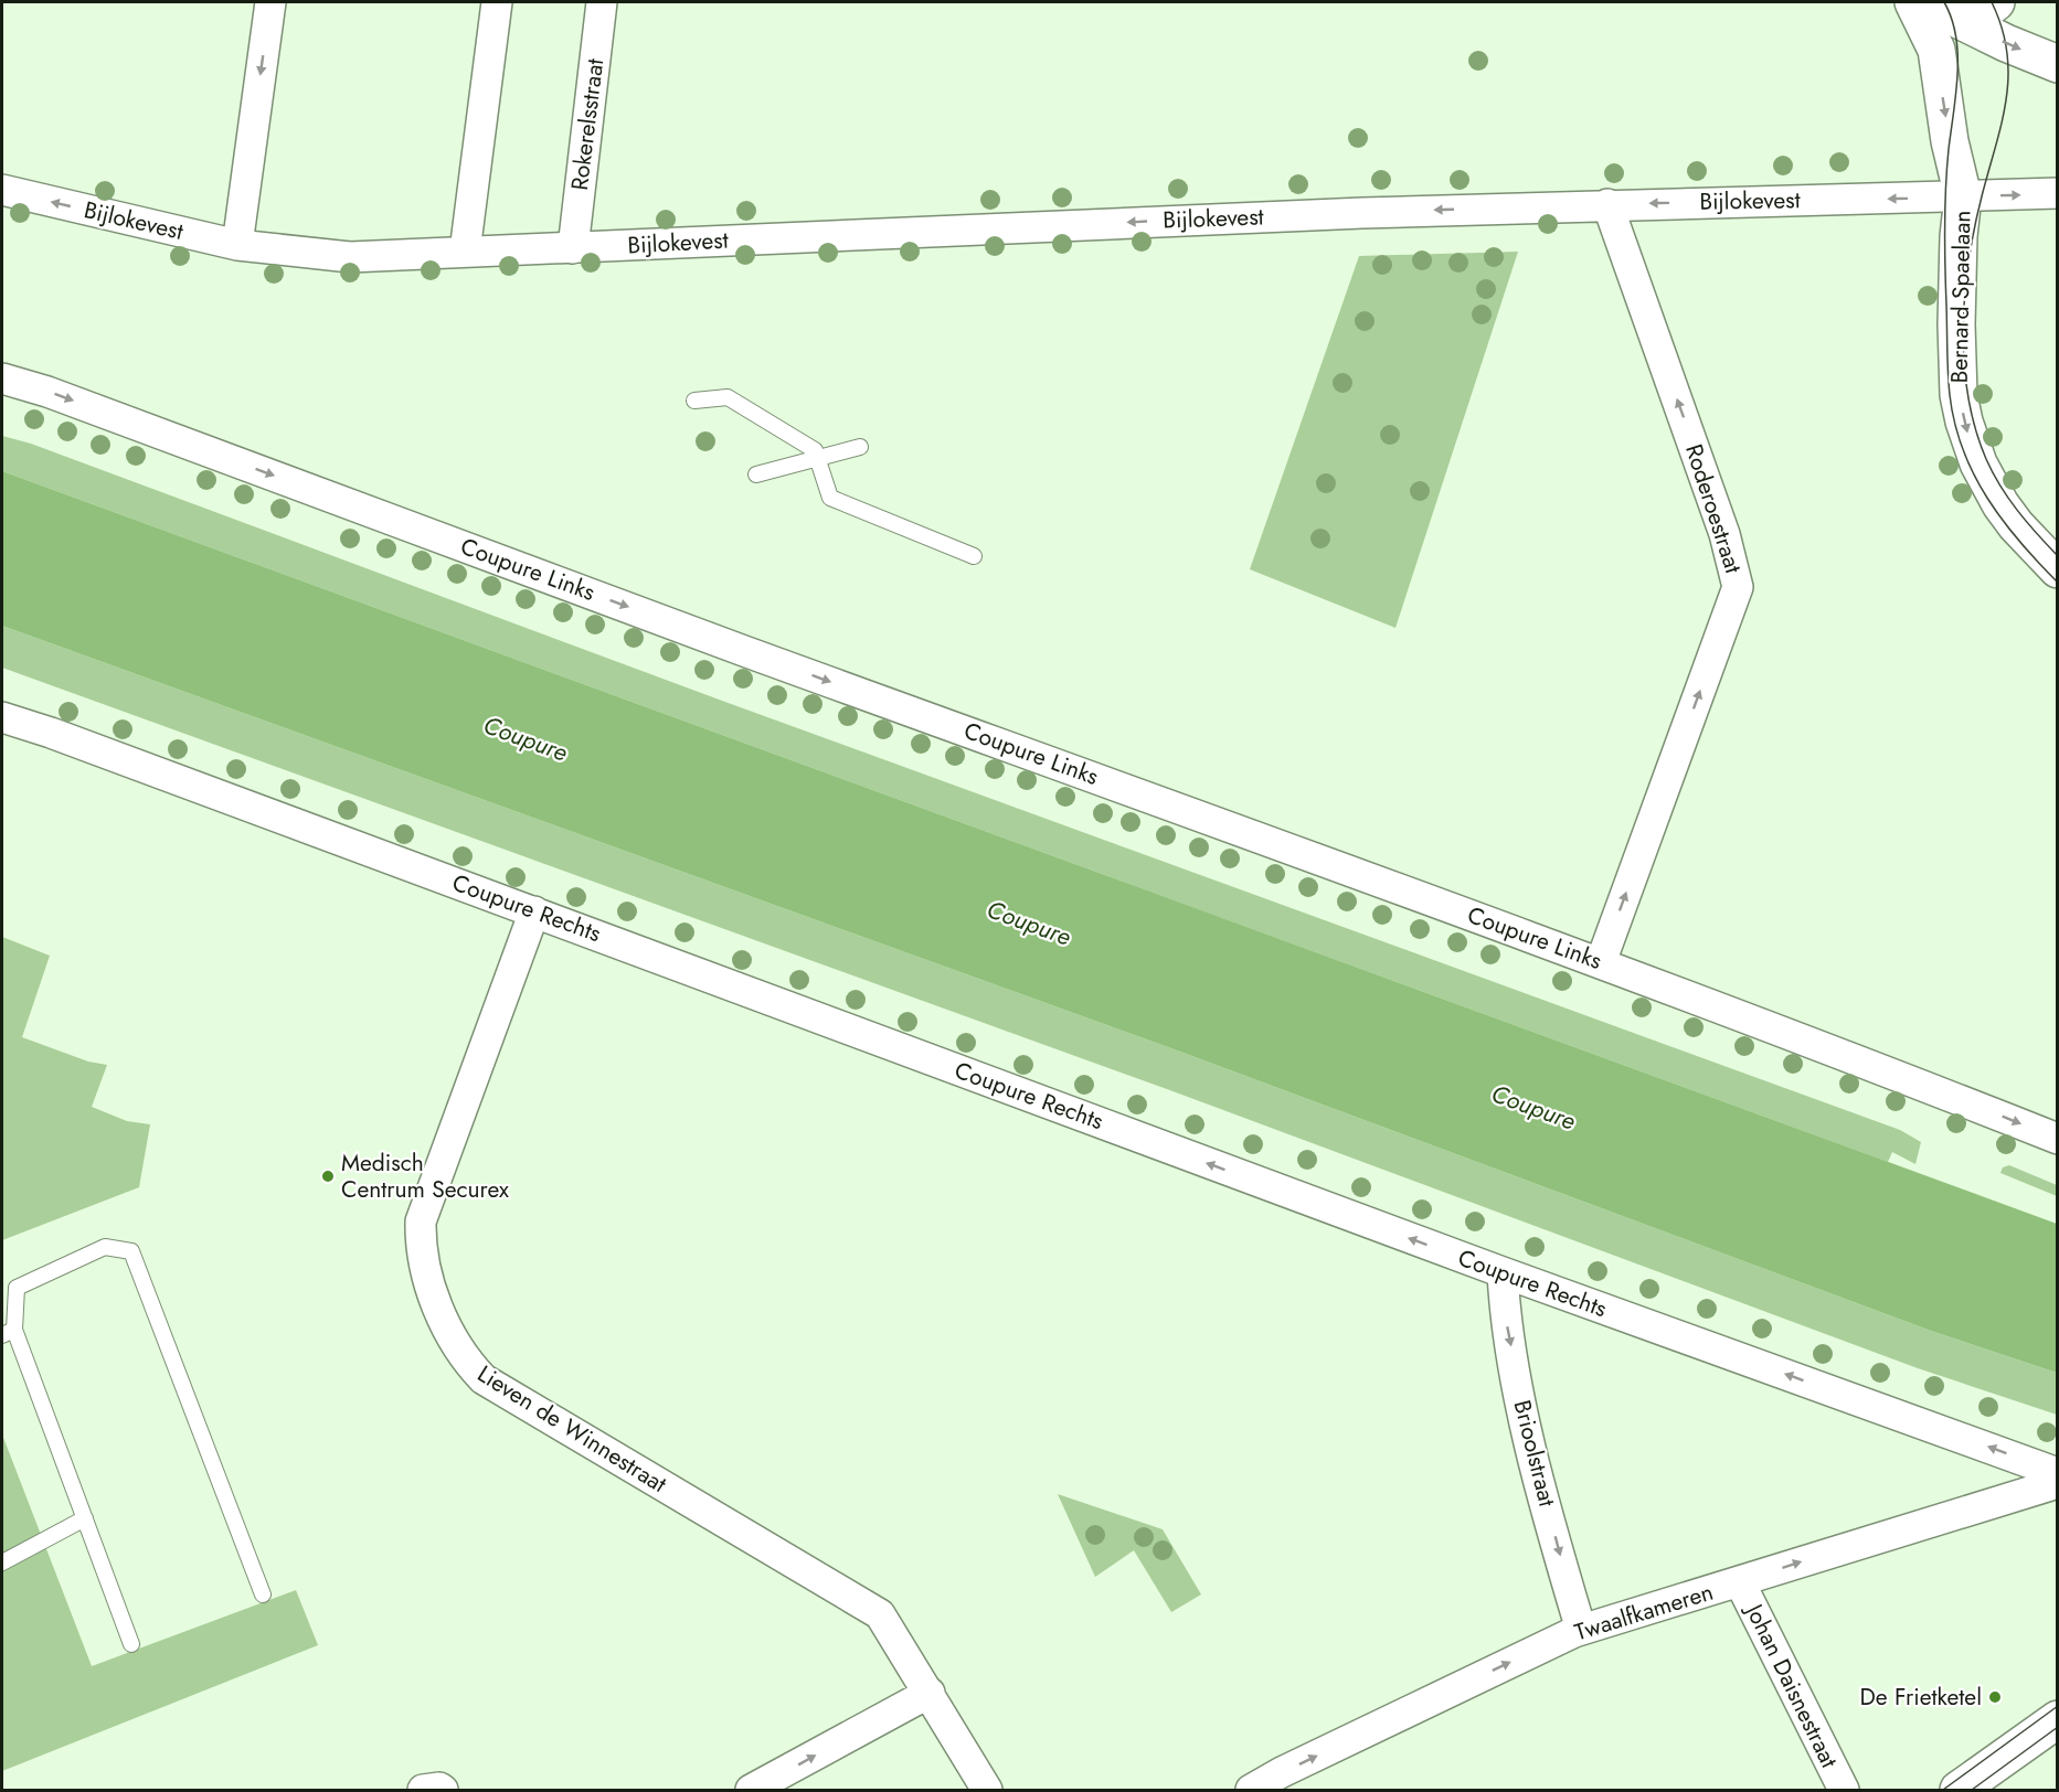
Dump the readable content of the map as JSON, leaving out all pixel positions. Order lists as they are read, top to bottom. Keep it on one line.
{"streets":{"street":["Rokerelsstraat","Bijlokevest","Bernard Spaelaan","Roderoestraat","Coupure Links","Coupure Rechts","Lieven de Winnestraat","Brioolstraat","Twaalfkameren","Johan Daisnestraat"]},"crossings":[["Rokerelsstraat","Bijlokevest"],["Bijlokevest","Bernard Spaelaan"],["Bijlokevest","Roderoestraat"],["Roderoestraat","Coupure Links"],["Coupure Rechts","Lieven de Winnestraat"],["Coupure Rechts","Brioolstraat"],["Brioolstraat","Twaalfkameren"],["Twaalfkameren","Johan Daisnestraat"]],"one_way":["Bijlokevest","Bernard Spaelaan","Roderoestraat","Coupure Links","Coupure Rechts","Brioolstraat","Twaalfkameren"],"water":["Coupure"],"places":["Medisch Centrum Securex","De Frietketel"]}
